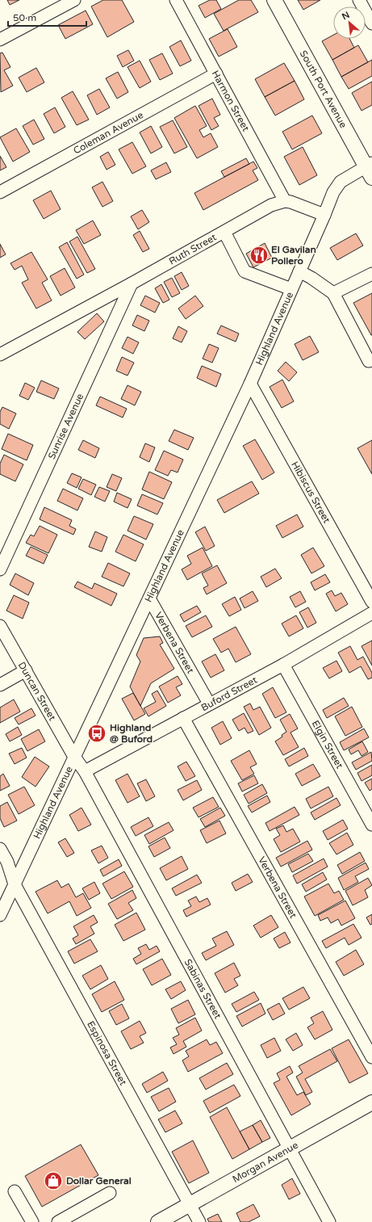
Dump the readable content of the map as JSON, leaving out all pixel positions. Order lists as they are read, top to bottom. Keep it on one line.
{"streets":{"main road":["South Port Avenue","Morgan Avenue"],"street":["Harmon Street","Coleman Avenue","Ruth Street","Highland Avenue","Sunrise Avenue","Hibiscus Street","Verbena Street","Duncan Street","Buford Street","Elgin Street","Sabinas Street","Espinosa Street"]},"crossings":[["Harmon Street","Coleman Avenue"],["Harmon Street","Ruth Street"],["Ruth Street","Sunrise Avenue"],["Highland Avenue","Hibiscus Street"],["Highland Avenue","Verbena Street"],["Highland Avenue","Duncan Street"],["Highland Avenue","Sabinas Street"],["Highland Avenue","Espinosa Street"],["Verbena Street","Buford Street"],["Duncan Street","Sabinas Street"],["Buford Street","Elgin Street"],["Buford Street","Sabinas Street"],["Sabinas Street","Morgan Avenue"],["Espinosa Street","Morgan Avenue"]],"places":{"restaurant":["El Gavilan Pollero"],"bus stop":["Highland @ Buford"],"shop":["Dollar General"]},"scale_bar":"50 m","north":"top left"}
